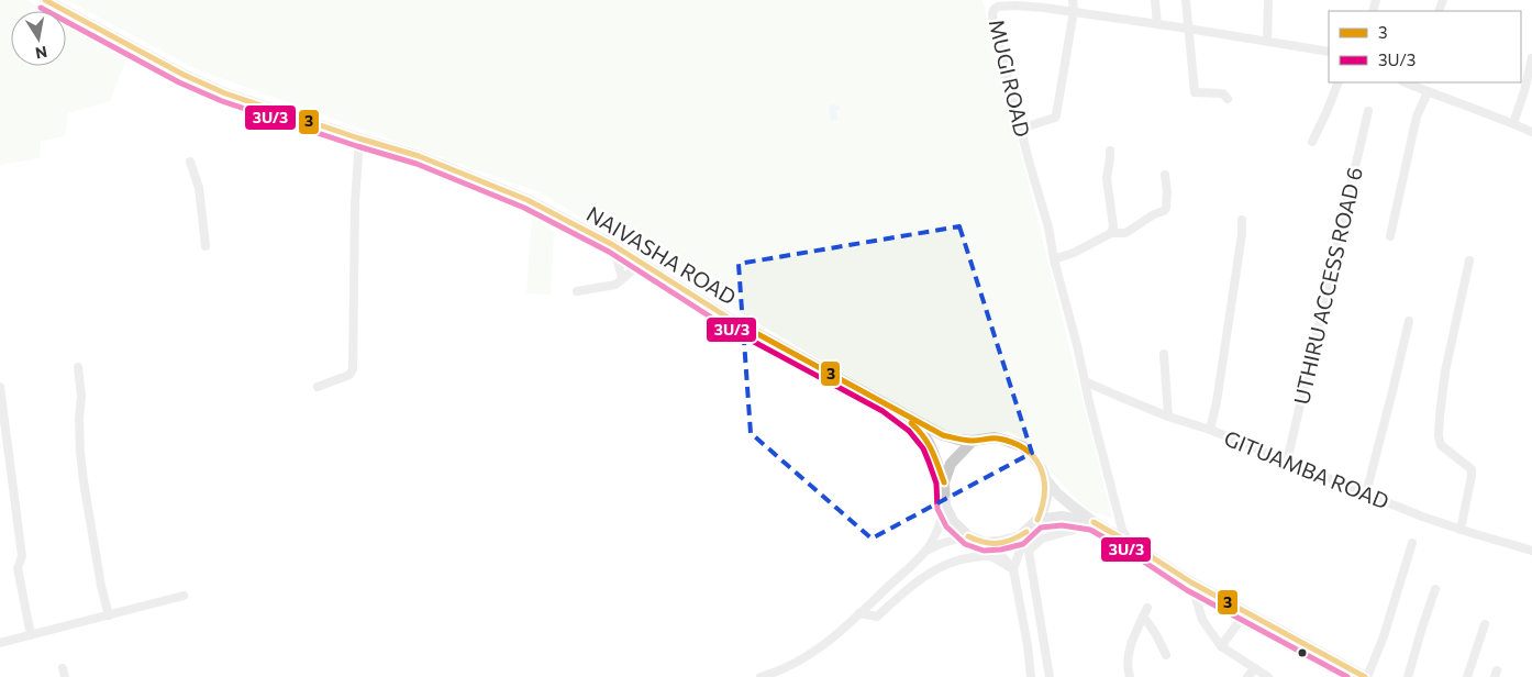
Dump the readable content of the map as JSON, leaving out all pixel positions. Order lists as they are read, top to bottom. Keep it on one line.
{"streets":{"main road":["NAIVASHA ROAD"],"street":["MUGI ROAD","UTHIRU ACCESS ROAD 6","GITUAMBA ROAD"]},"crossings":[["MUGI ROAD","GITUAMBA ROAD"],["UTHIRU ACCESS ROAD 6","GITUAMBA ROAD"]],"lines":["transit line 3","transit line 3U/3"],"legend":["3","3U/3"],"north":"bottom"}
